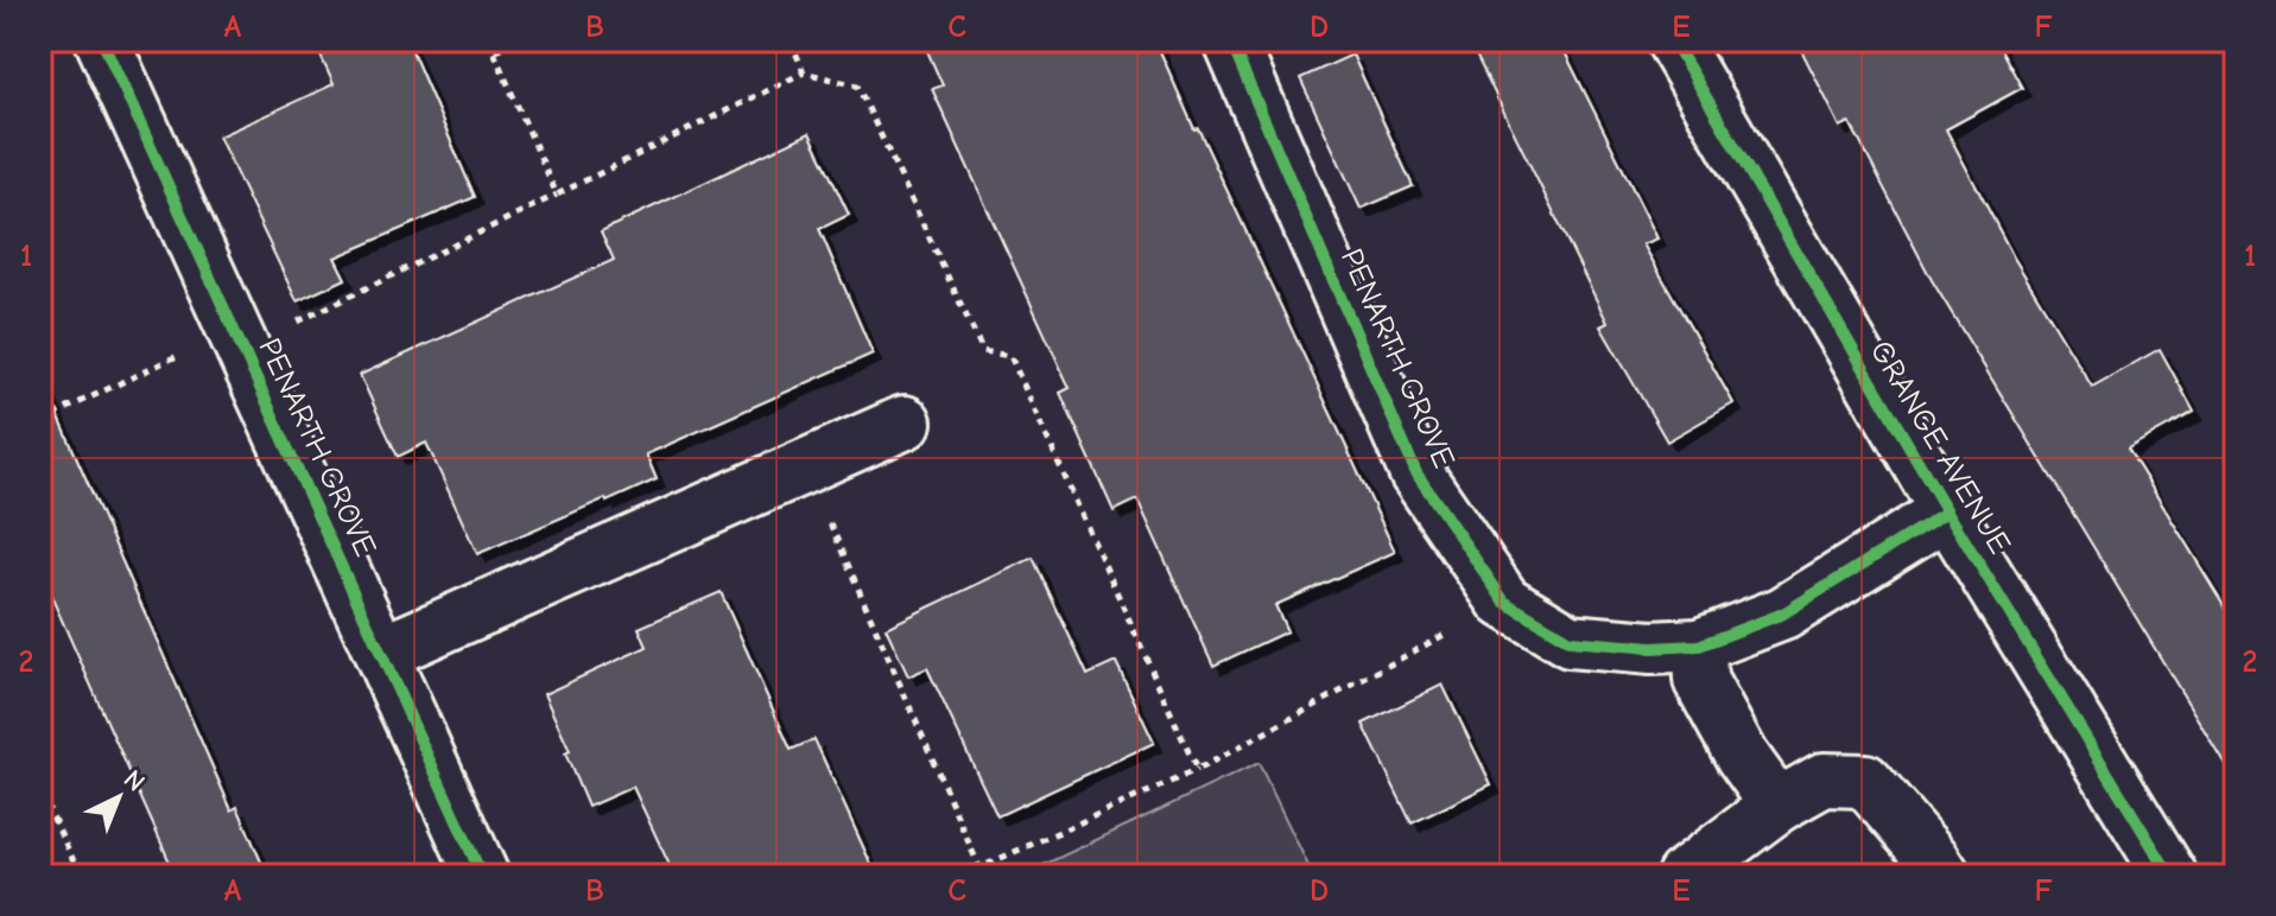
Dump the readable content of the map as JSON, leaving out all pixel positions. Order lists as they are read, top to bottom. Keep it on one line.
{"streets":{"street":["PENARTH GROVE","GRANGE AVENUE"]},"crossings":[["PENARTH GROVE","GRANGE AVENUE"]],"north":"top right","grid":{"columns":["A","B","C","D","E","F"],"rows":["1","2"]}}
